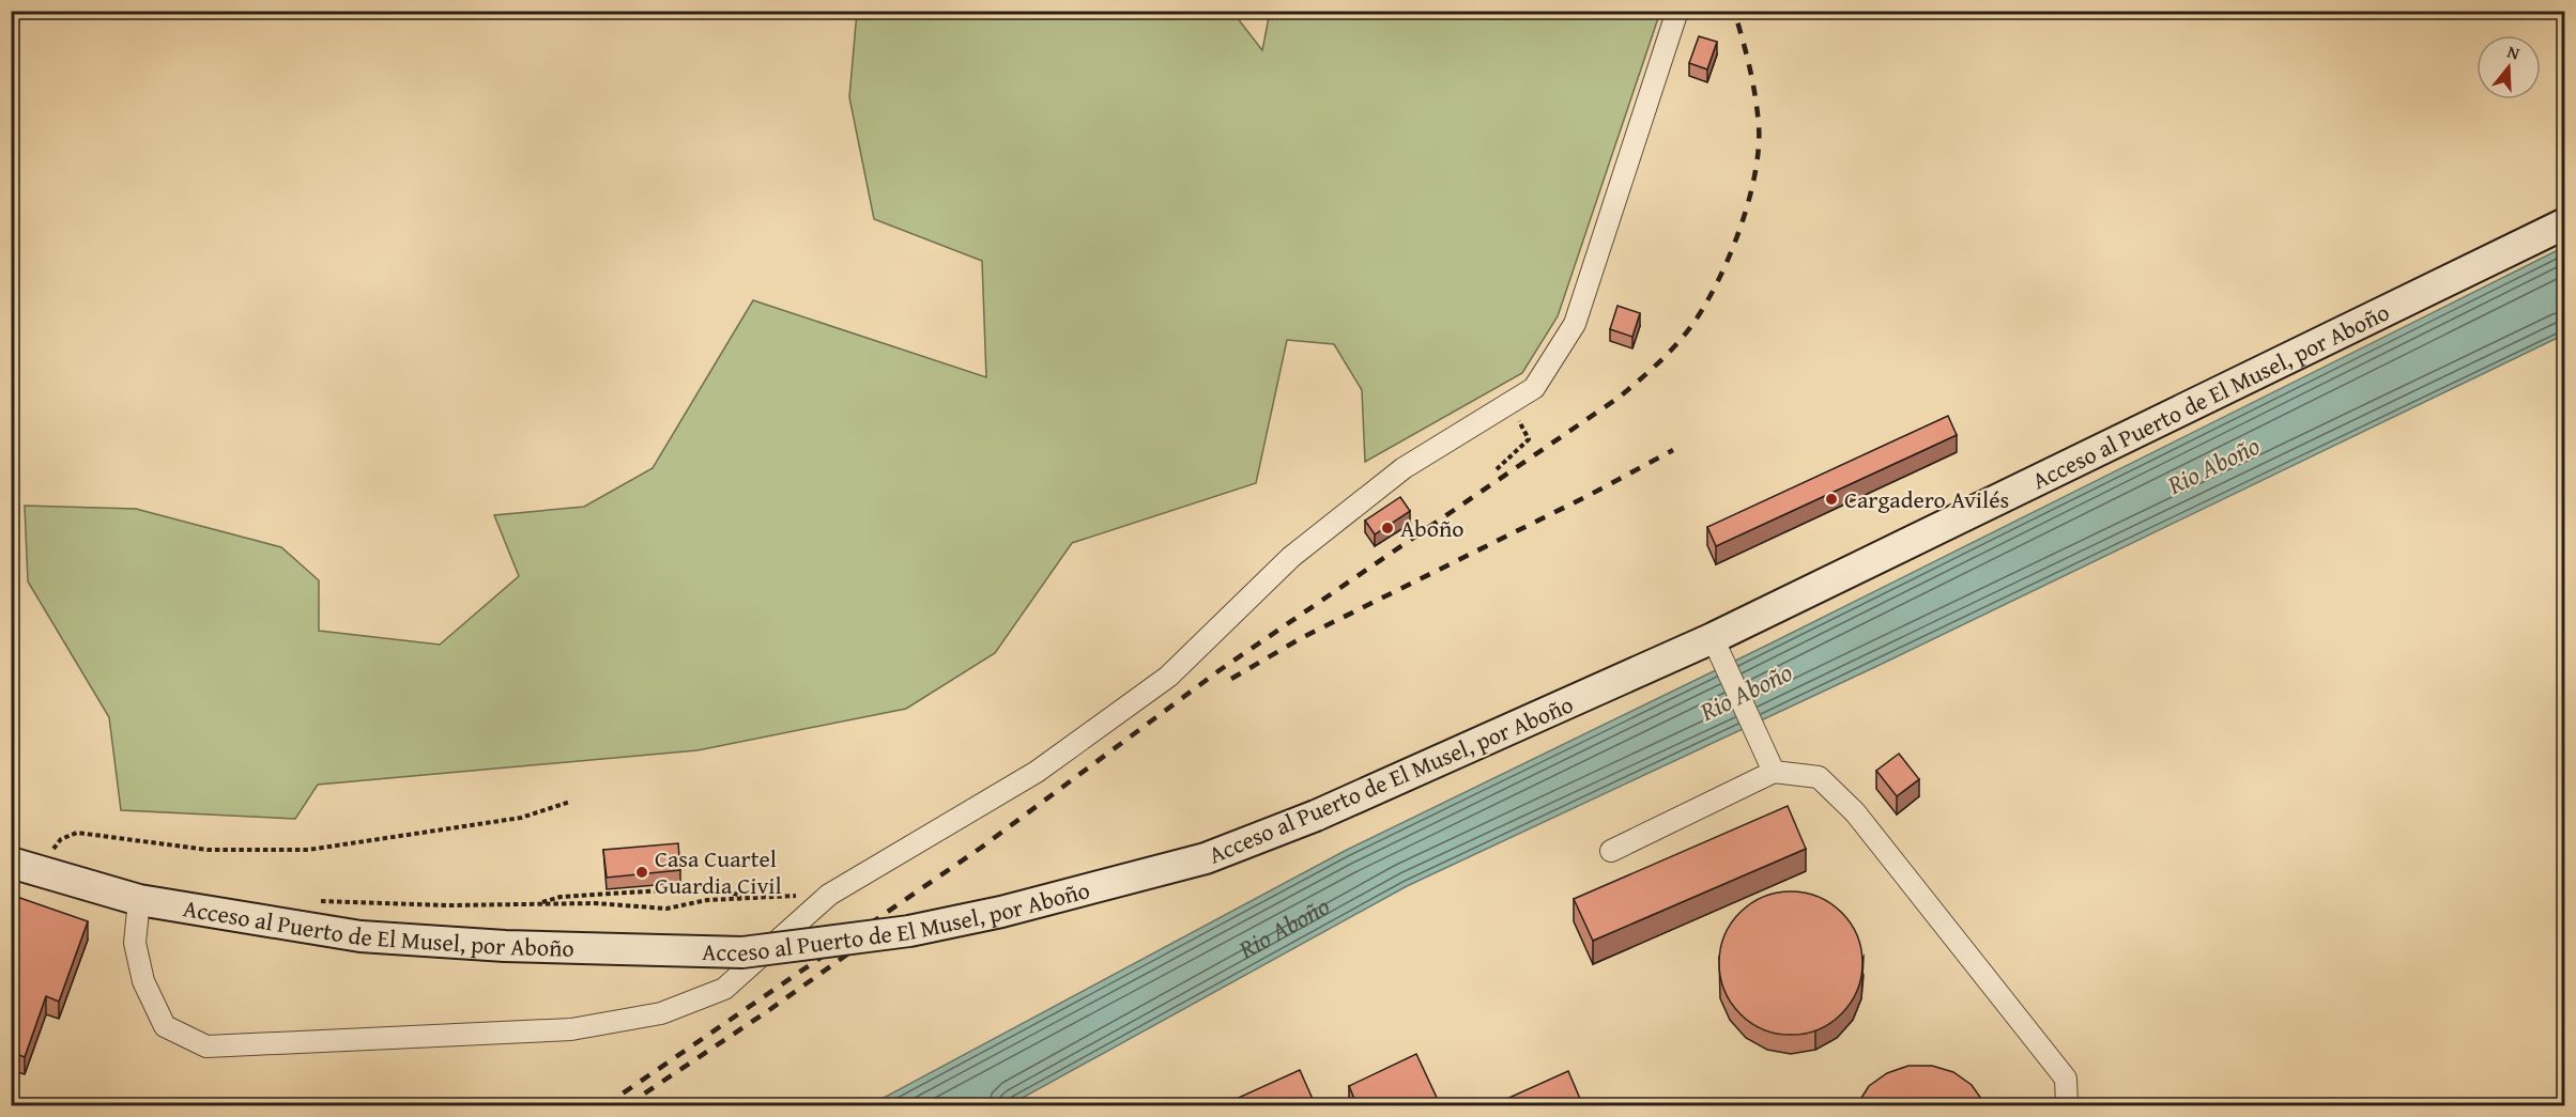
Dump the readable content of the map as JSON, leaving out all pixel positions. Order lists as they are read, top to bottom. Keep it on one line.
{"streets":{"street":["Acceso al Puerto de El Musel, por Aboño"]},"water":["Rio Aboño"],"places":["Cargadero Avilés","Aboño","Casa Cuartel Guardia Civil"],"north":"top"}
